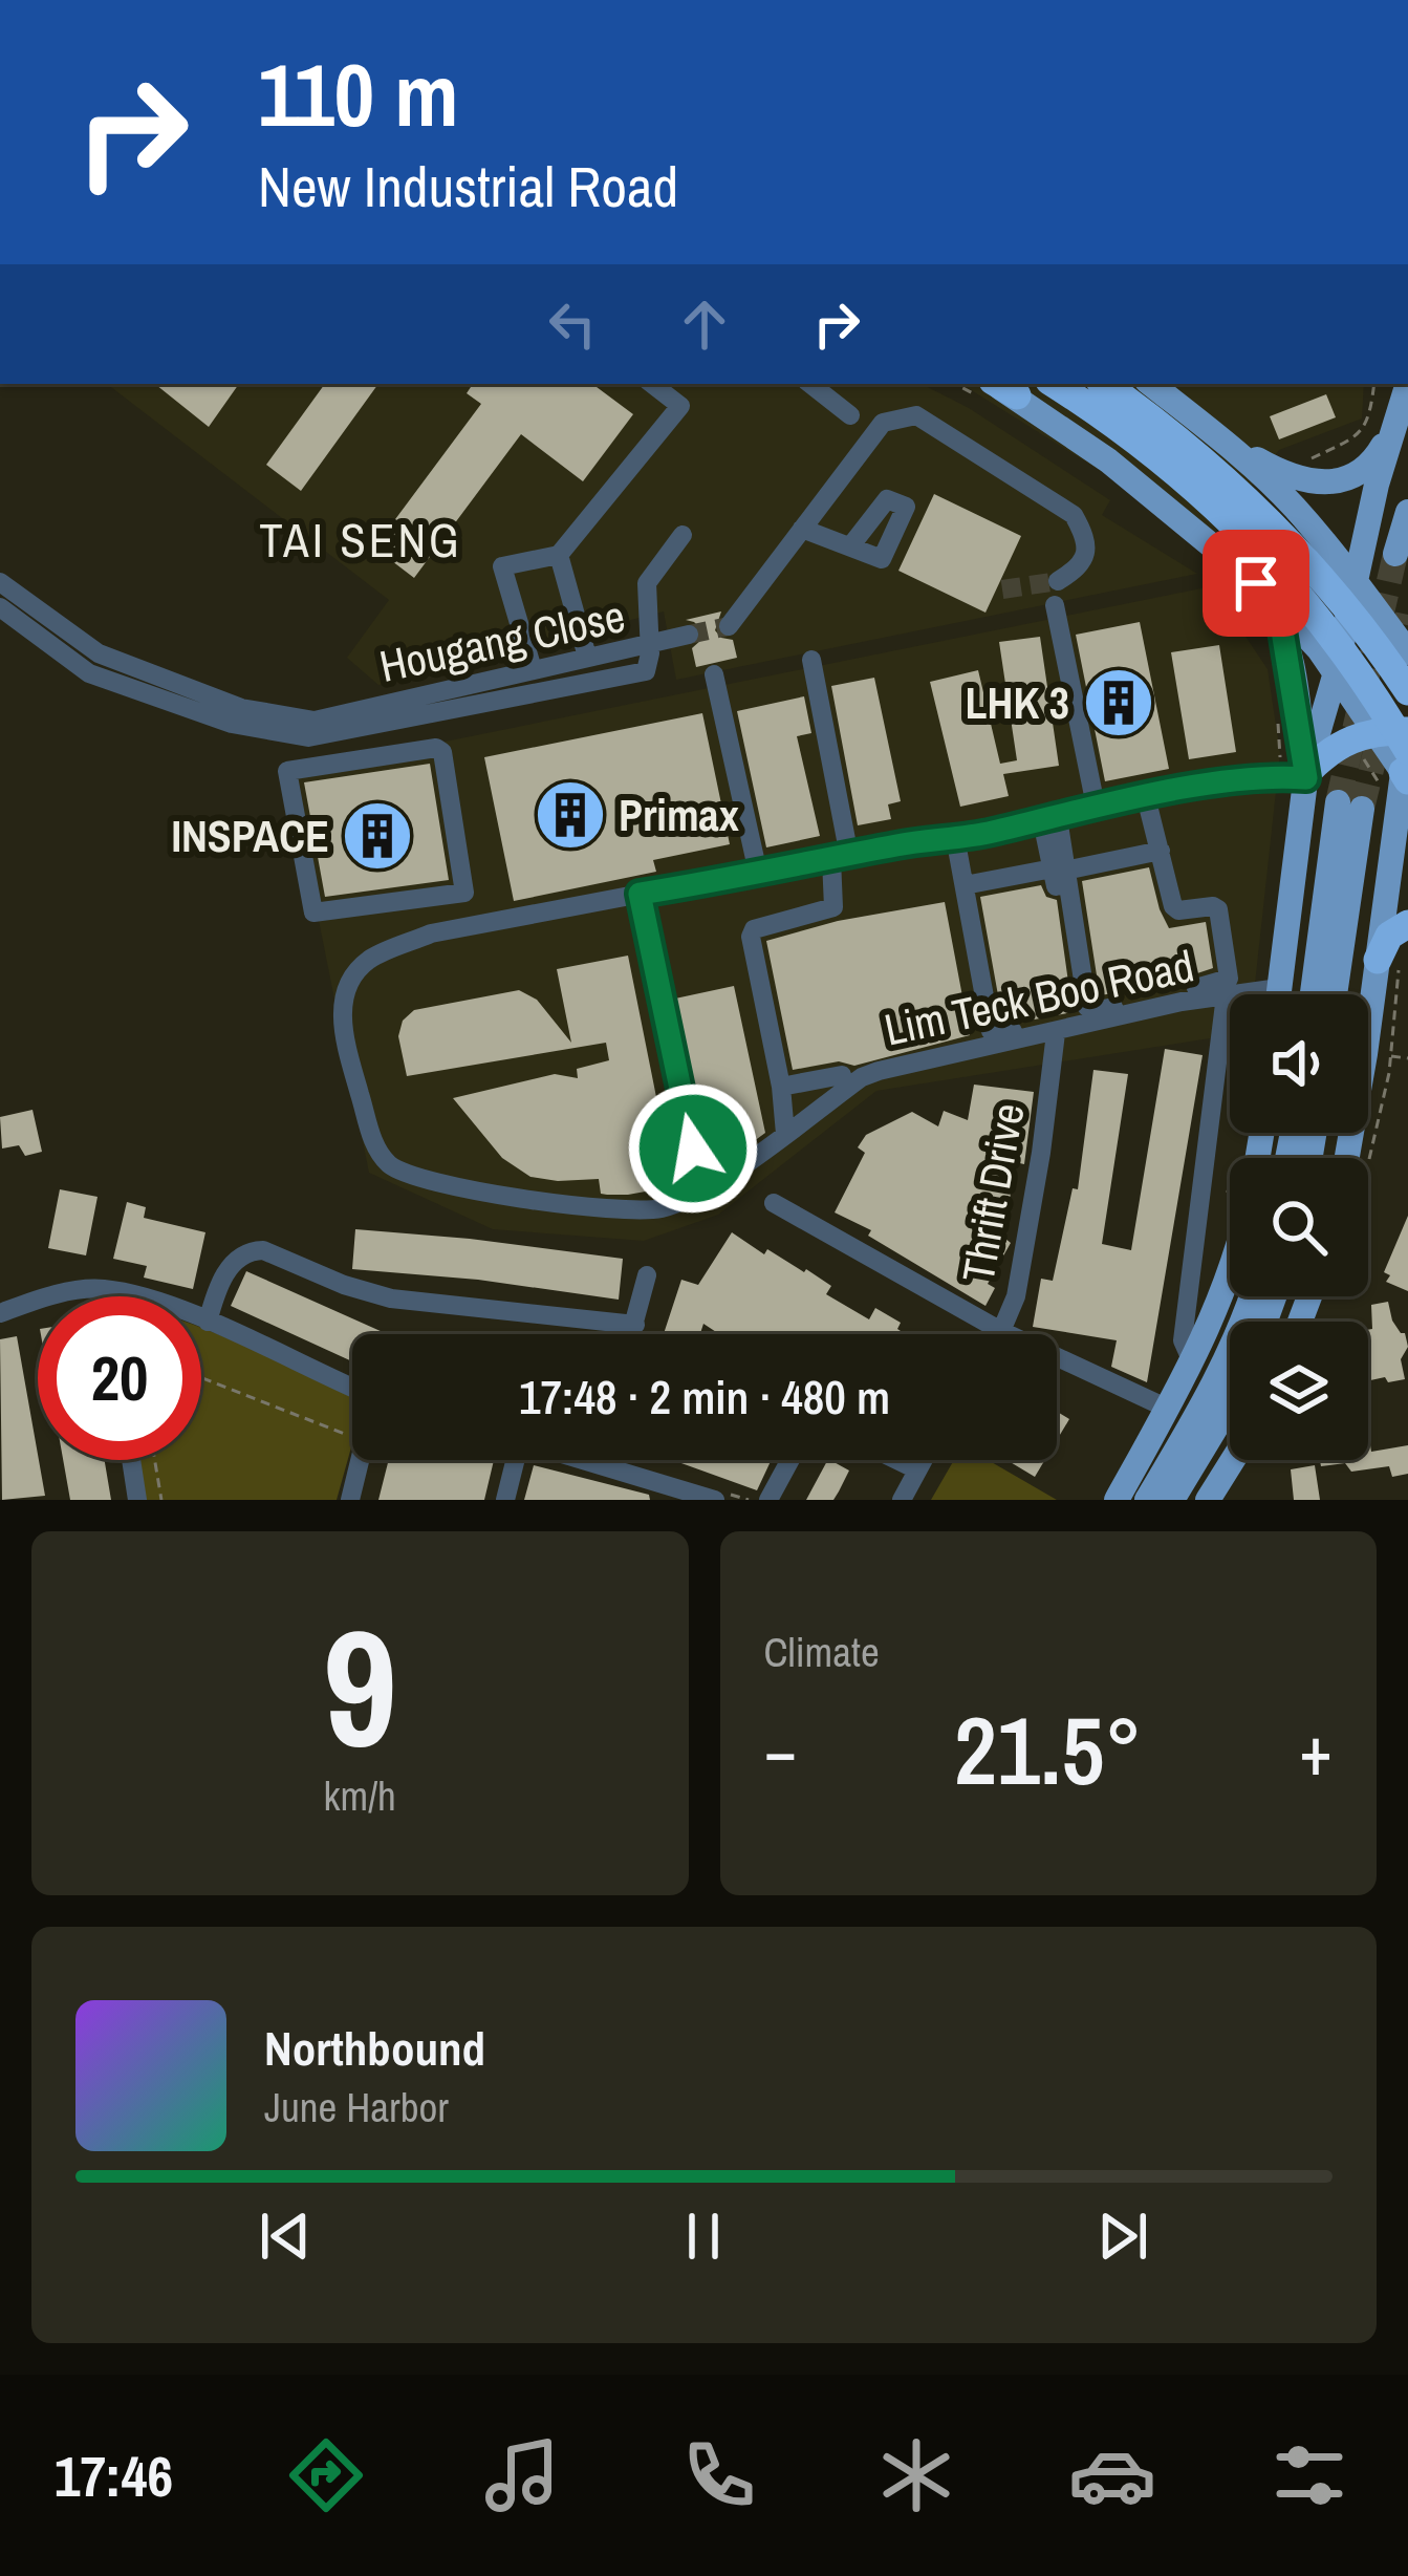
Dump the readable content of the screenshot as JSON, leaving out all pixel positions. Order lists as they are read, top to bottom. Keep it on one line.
{"streets":{"street":["Hougang Close","Lim Teck Boo Road","Thrift Drive"]},"crossings":[["Lim Teck Boo Road","Thrift Drive"]],"districts":["TAI SENG"],"places":{"building":["LHK 3","Primax","INSPACE"]},"page":{"turn":["110 m","New Industrial Road"],"limit":"20","trip":"17:48 · 2 min · 480 m","tile":[["9","km/h"],"Climate"],"heat":["−","21.5°","+"],"song":["Northbound","June Harbor"],"tabs":"17:46"}}
